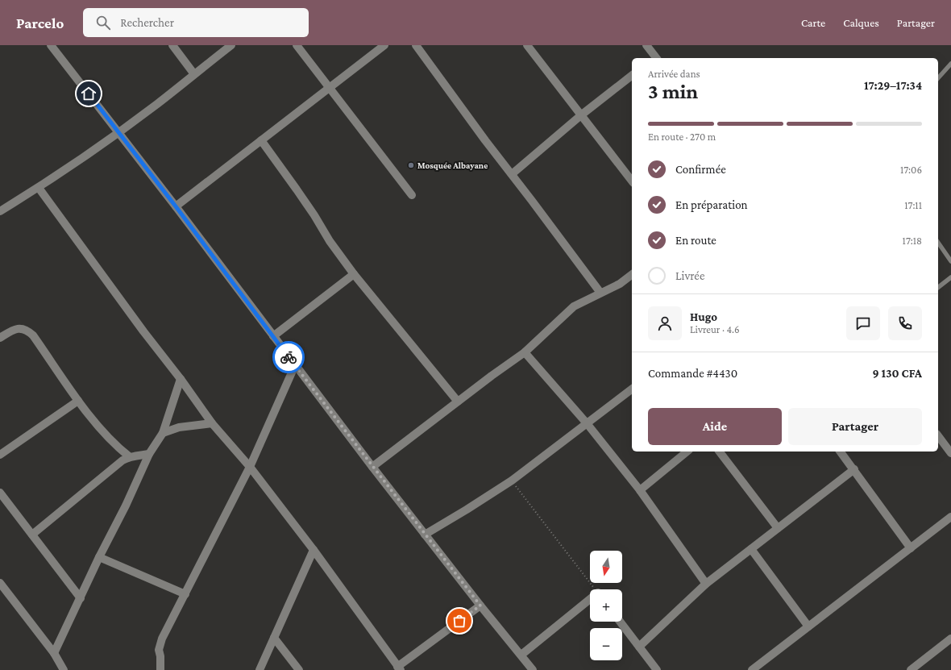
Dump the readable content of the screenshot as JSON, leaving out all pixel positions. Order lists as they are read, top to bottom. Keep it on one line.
{"places":["Mosquée Albayane"],"north":"bottom","page":{"header":"Parcelo","search":"Rechercher","nav":["Carte","Calques","Partager"],"heading":["3 min","Arrivée dans","17:29–17:34"],"panel":["Hugo","Livreur · 4.6","Commande #4430","9 130 CFA"],"bar":"En route · 270 m","list":[["Confirmée","17:06"],["En préparation","17:11"],["En route","17:18"],"Livrée"],"buttons":["Aide","Partager"],"map_buttons":["+","−"]}}
